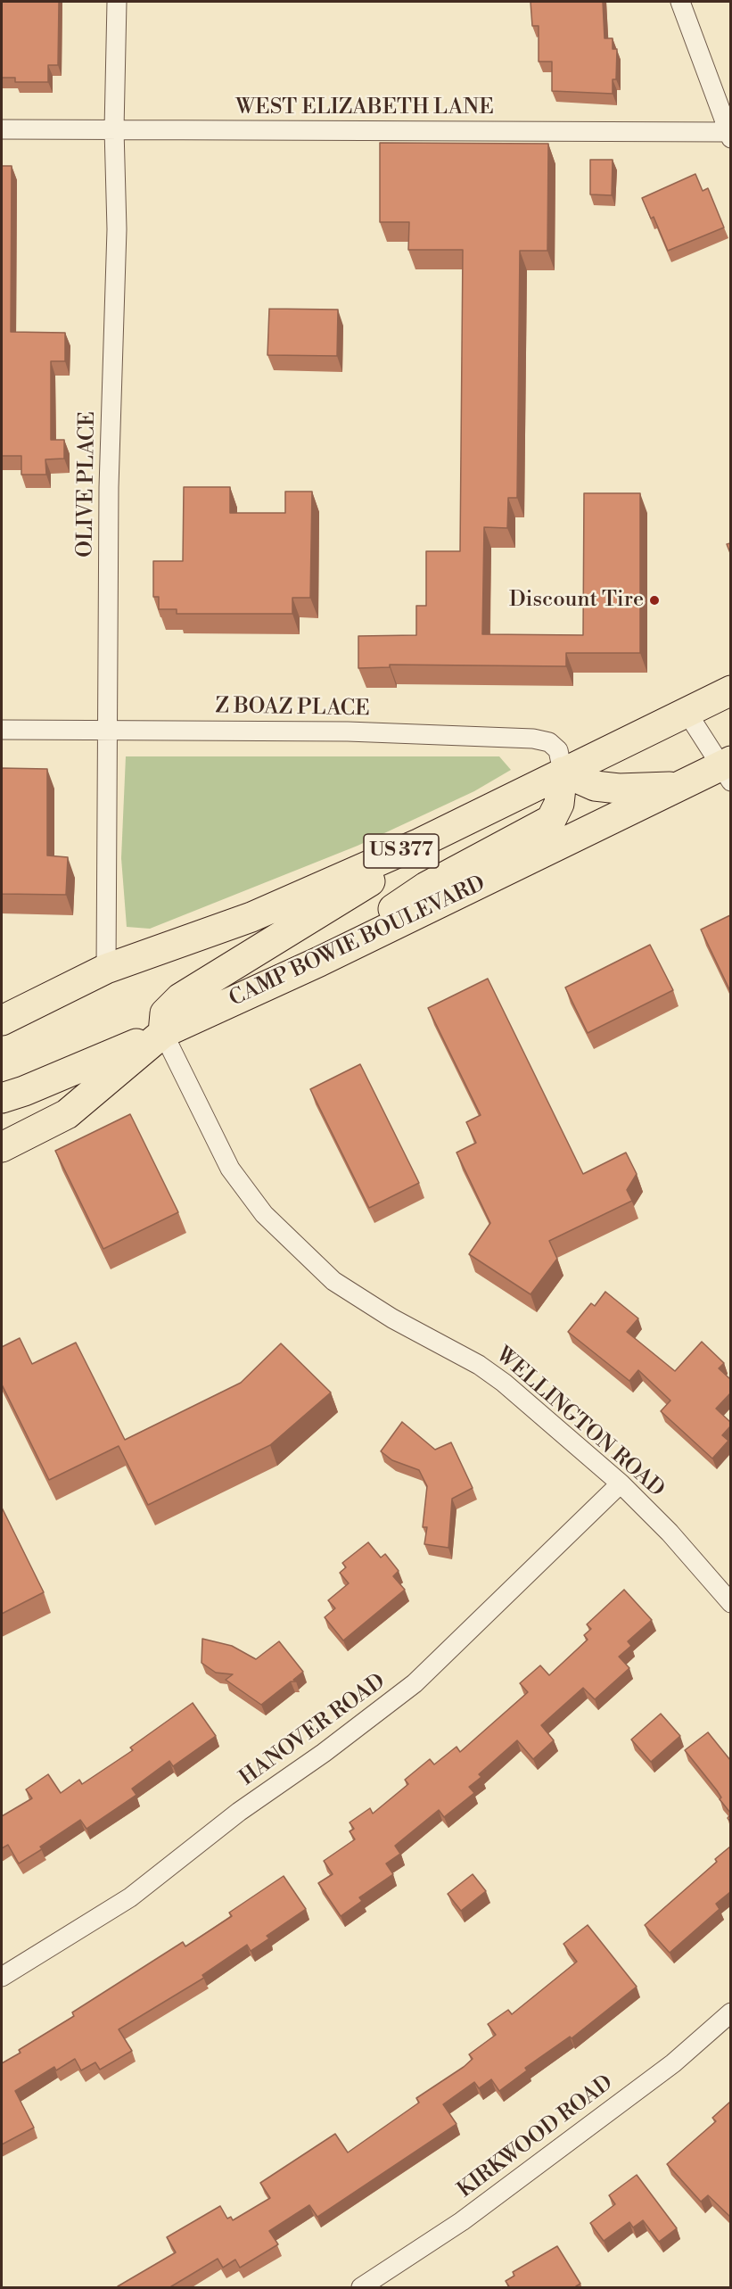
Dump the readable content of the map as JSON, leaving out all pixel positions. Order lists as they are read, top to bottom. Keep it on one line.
{"streets":{"main road":["US 377","CAMP BOWIE BOULEVARD"],"street":["WEST ELIZABETH LANE","OLIVE PLACE","Z BOAZ PLACE","WELLINGTON ROAD","HANOVER ROAD","KIRKWOOD ROAD"]},"crossings":[["WEST ELIZABETH LANE","OLIVE PLACE"],["OLIVE PLACE","Z BOAZ PLACE"],["OLIVE PLACE","US 377"],["Z BOAZ PLACE","US 377"],["CAMP BOWIE BOULEVARD","WELLINGTON ROAD"],["WELLINGTON ROAD","HANOVER ROAD"]],"places":["Discount Tire"]}
